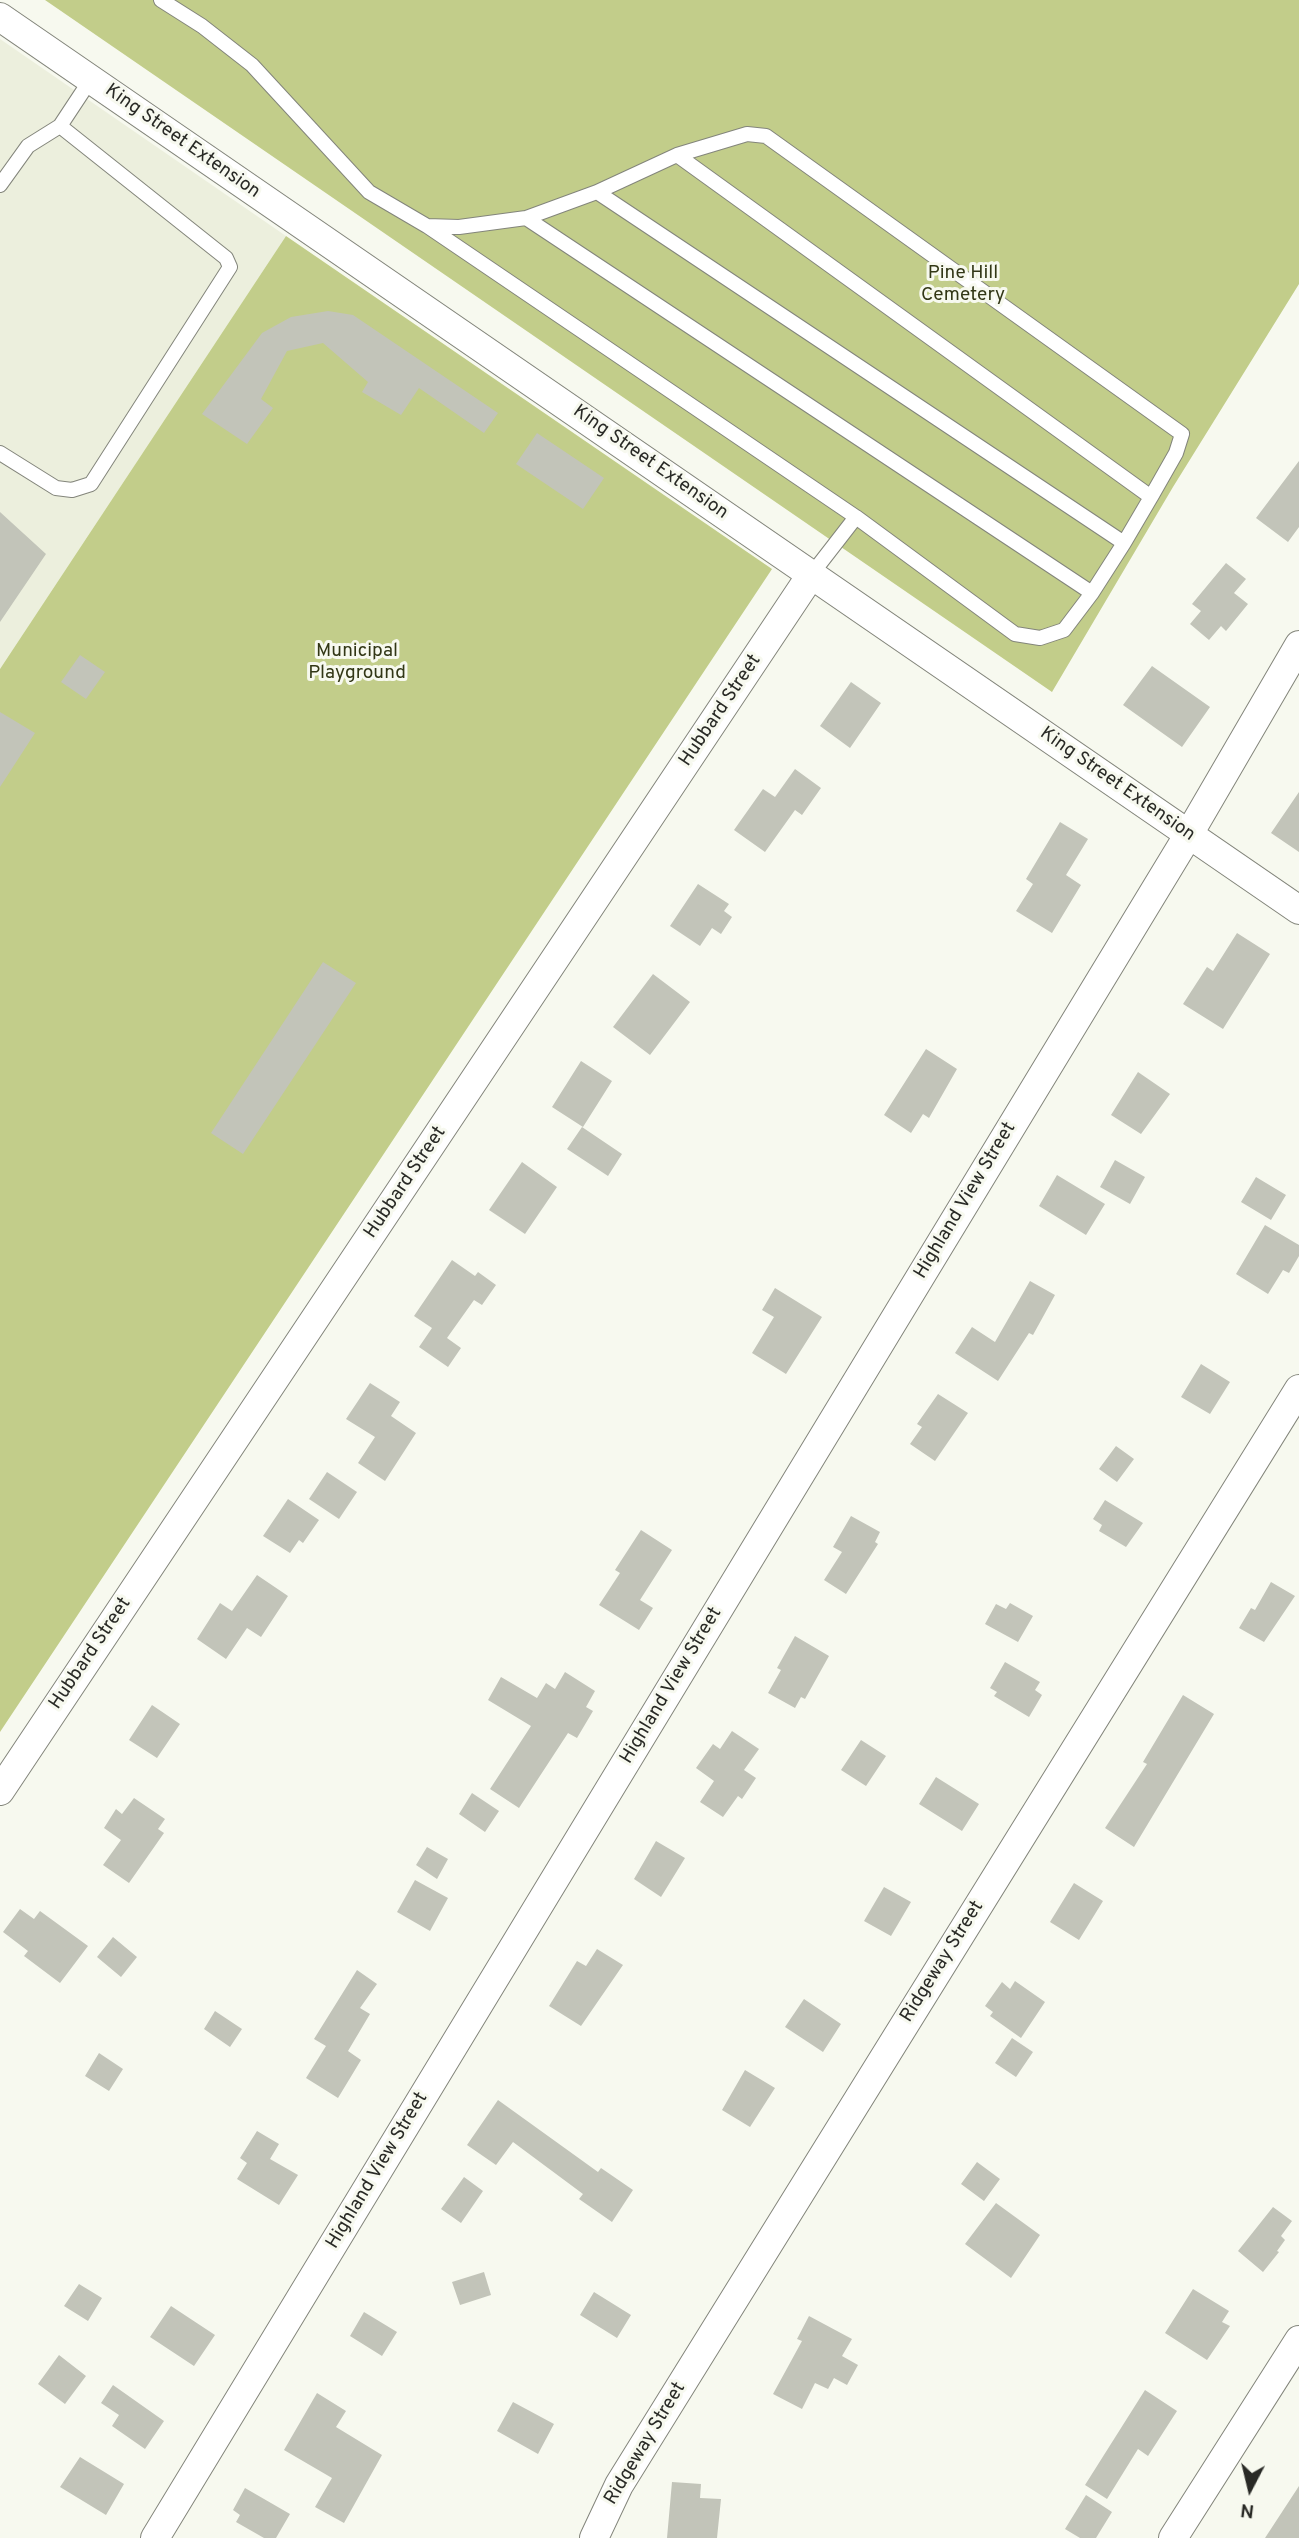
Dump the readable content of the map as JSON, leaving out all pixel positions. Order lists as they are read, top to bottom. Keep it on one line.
{"streets":{"street":["King Street Extension","Hubbard Street","Highland View Street","Ridgeway Street"]},"crossings":[["King Street Extension","Hubbard Street"],["King Street Extension","Highland View Street"]],"parks":["Pine Hill Cemetery","Municipal Playground"],"north":"bottom"}
